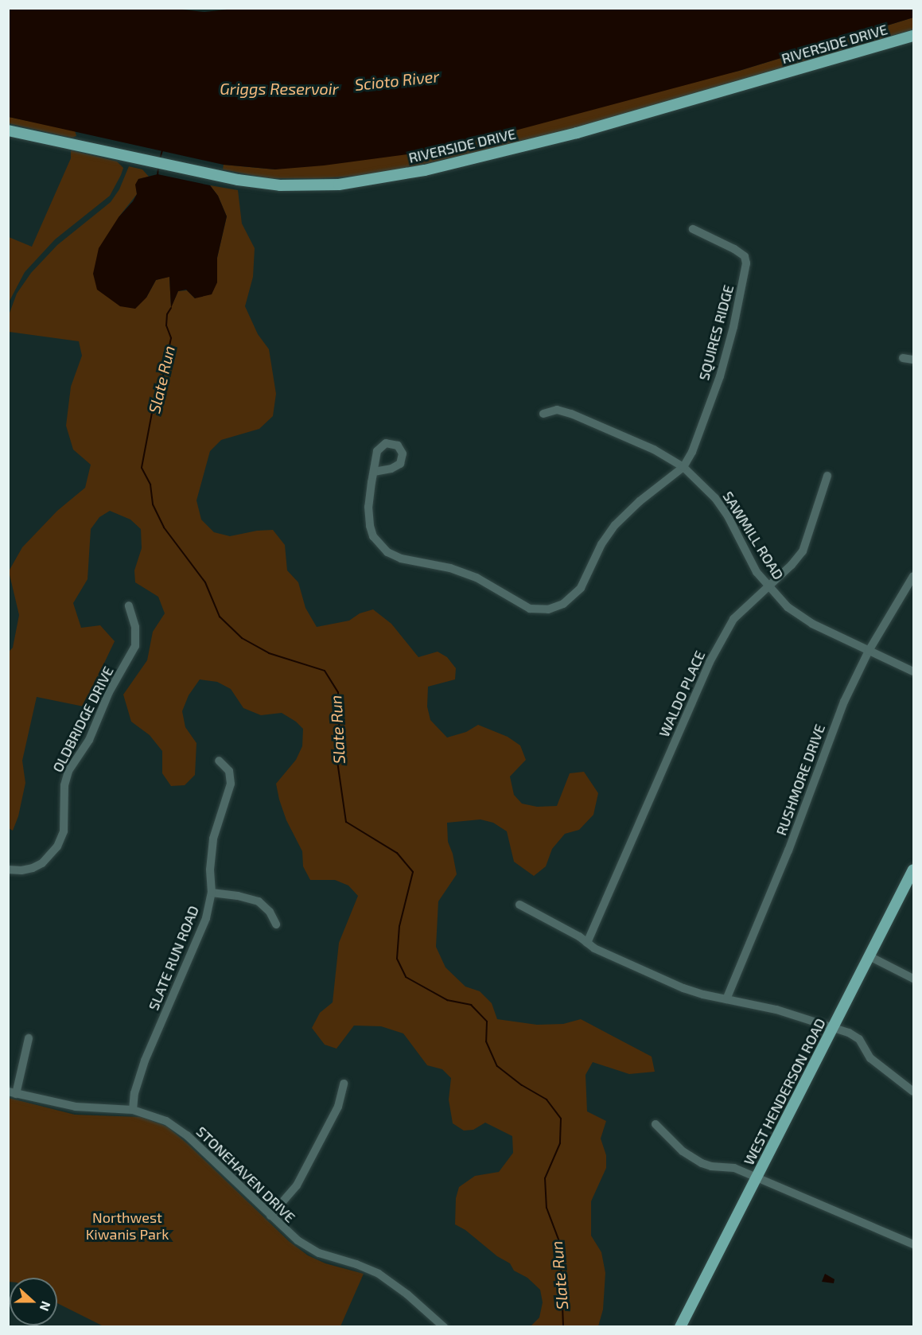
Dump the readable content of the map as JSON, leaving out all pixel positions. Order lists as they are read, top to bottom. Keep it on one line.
{"streets":{"main road":["RIVERSIDE DRIVE","WEST HENDERSON ROAD"],"street":["SQUIRES RIDGE","SAWMILL ROAD","WALDO PLACE","OLDBRIDGE DRIVE","RUSHMORE DRIVE","SLATE RUN ROAD","STONEHAVEN DRIVE"]},"crossings":[["SQUIRES RIDGE","SAWMILL ROAD"],["SAWMILL ROAD","WALDO PLACE"],["SAWMILL ROAD","RUSHMORE DRIVE"],["SLATE RUN ROAD","STONEHAVEN DRIVE"]],"water":["Scioto River","Griggs Reservoir","Slate Run"],"parks":["Northwest Kiwanis Park"],"north":"right"}
